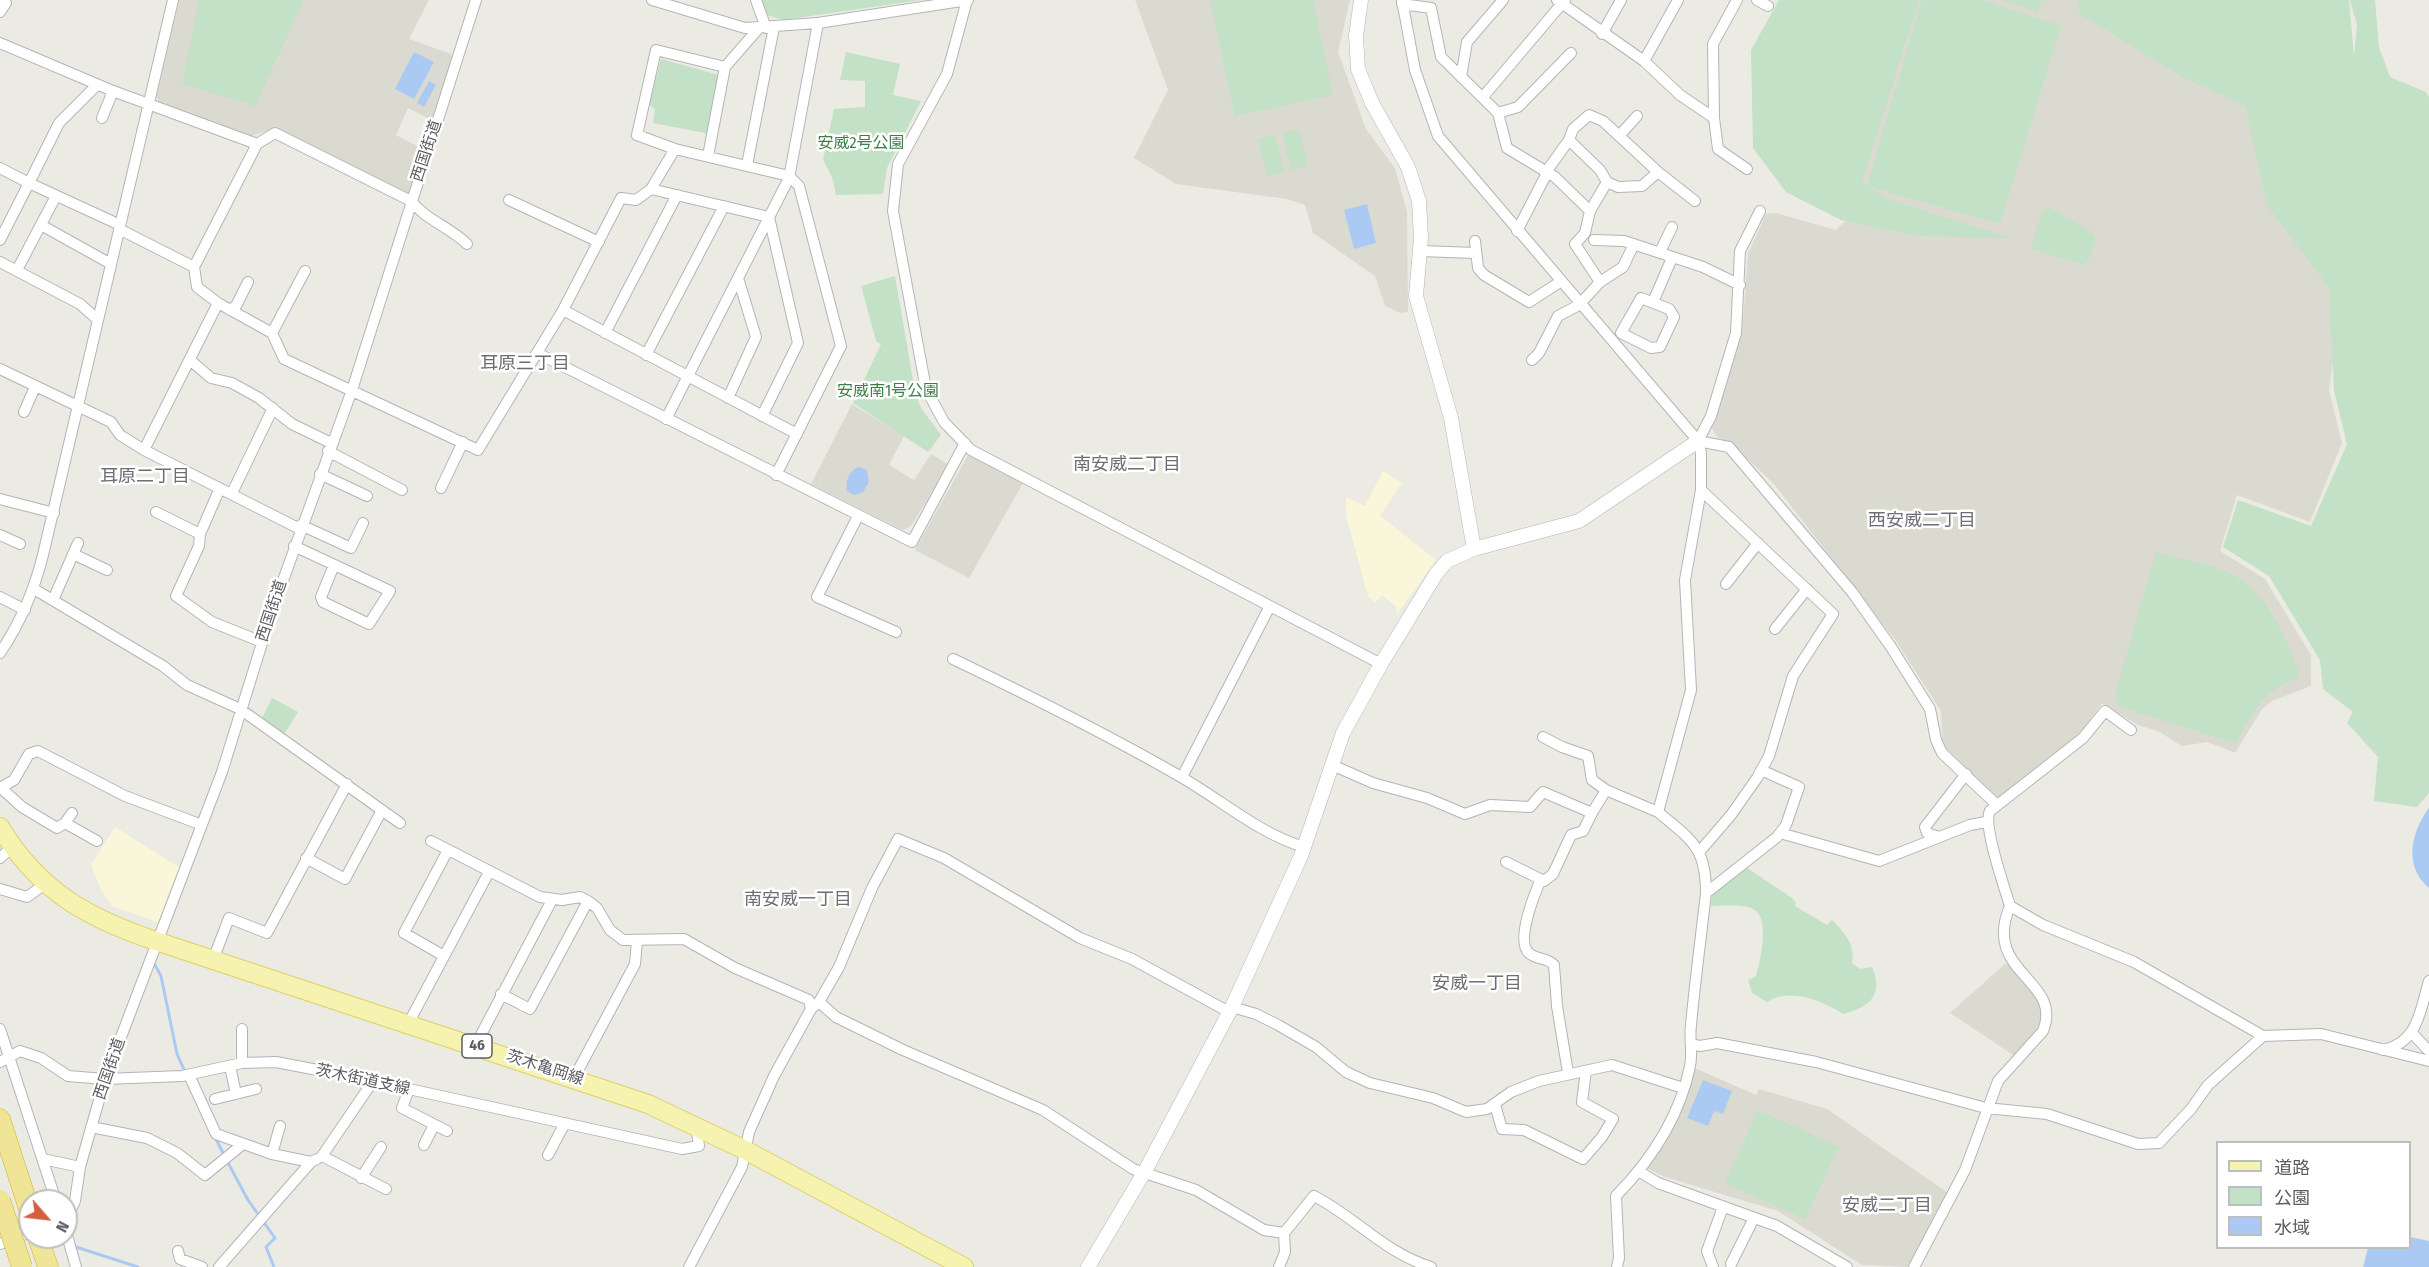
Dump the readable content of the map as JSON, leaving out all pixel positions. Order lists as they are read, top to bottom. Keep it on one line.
{"streets":{"main road":["46","茨木亀岡線"],"street":["西国街道","茨木街道支線"]},"crossings":[["西国街道","茨木亀岡線"],["西国街道","茨木街道支線"],["茨木亀岡線","茨木街道支線"]],"districts":["耳原三丁目","南安威二丁目","耳原二丁目","西安威二丁目","南安威一丁目","安威一丁目","安威二丁目"],"parks":["安威2号公園","安威南1号公園"],"legend":["道路","公園","水域"],"north":"bottom right"}
